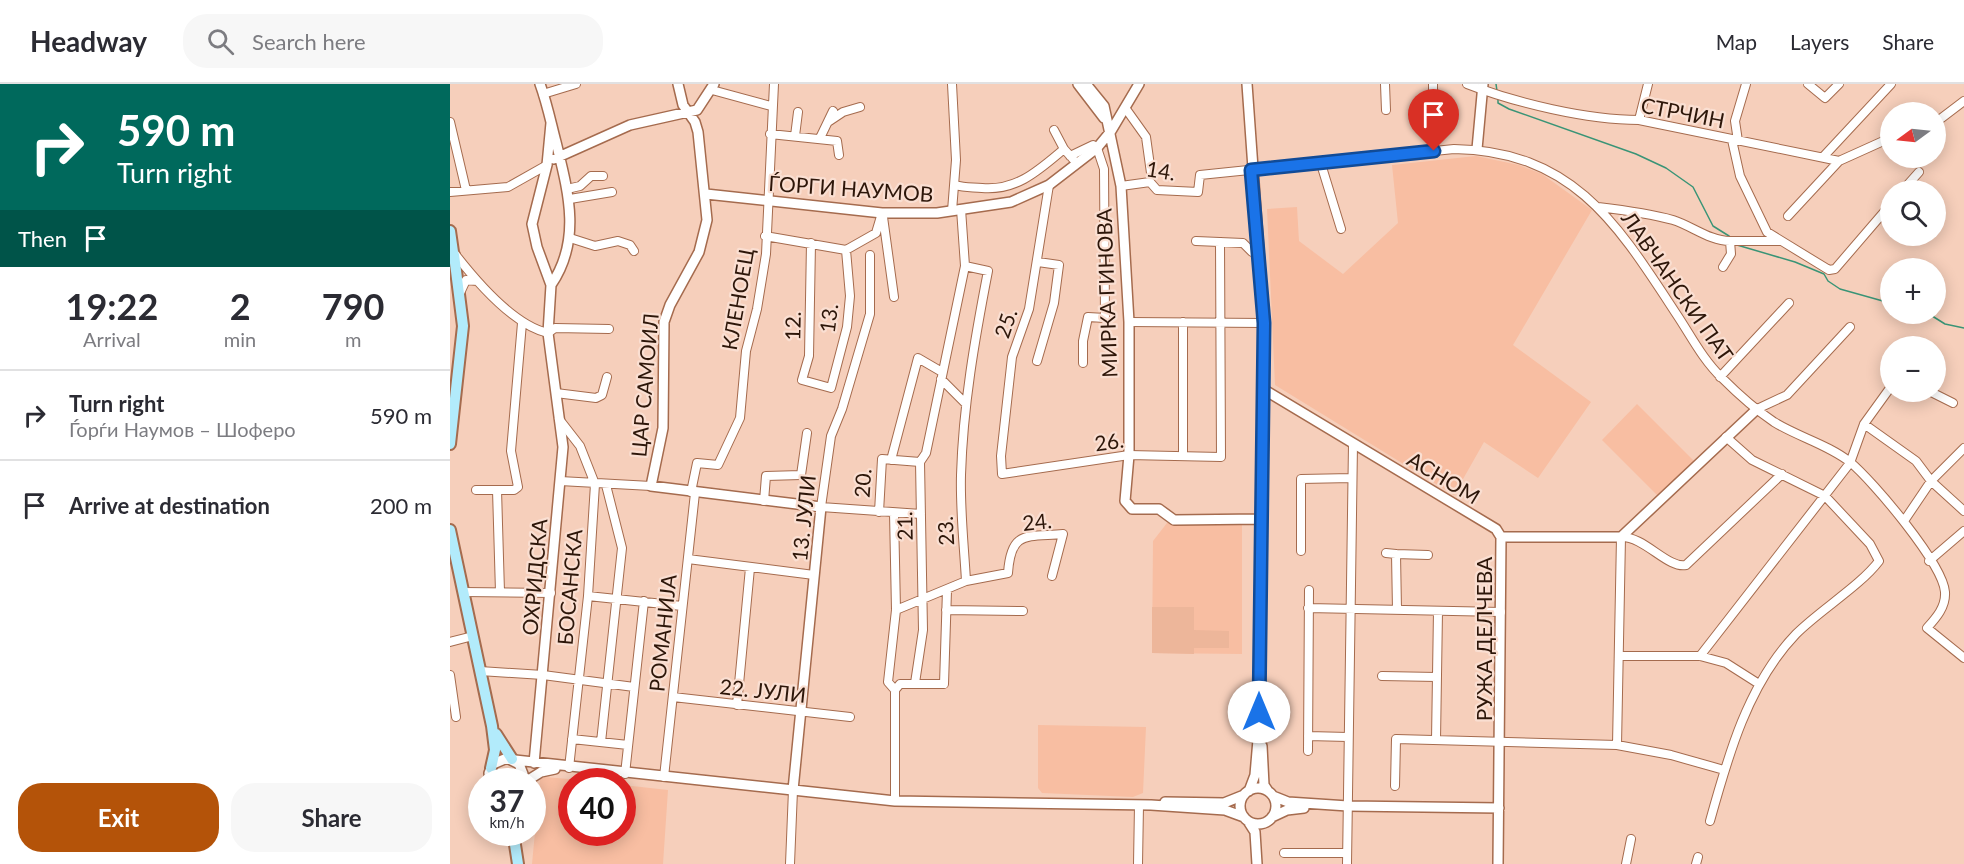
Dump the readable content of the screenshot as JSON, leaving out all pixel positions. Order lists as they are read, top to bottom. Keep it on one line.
{"streets":{"street":["СТРЧИН","14.","ЃОРГИ НАУМОВ","ЛАВЧАНСКИ ПАТ","МИРКА ГИНОВА","КЛЕНОЕЦ","13.","25.","12.","ЦАР САМОИЛ","26.","АСНОМ","20.","13. ЈУЛИ","24.","21.","23.","ОХРИДСКА","БОСАНСКА","РОМАНИЈА","РУЖА ДЕЛЧЕВА","22. ЈУЛИ"]},"crossings":[["14.","ЛАВЧАНСКИ ПАТ"],["14.","МИРКА ГИНОВА"],["ЃОРГИ НАУМОВ","МИРКА ГИНОВА"],["ЃОРГИ НАУМОВ","КЛЕНОЕЦ"],["ЃОРГИ НАУМОВ","25."],["ЃОРГИ НАУМОВ","ЦАР САМОИЛ"],["ЃОРГИ НАУМОВ","21."],["МИРКА ГИНОВА","26."],["КЛЕНОЕЦ","РОМАНИЈА"],["13.","12."],["25.","26."],["АСНОМ","РУЖА ДЕЛЧЕВА"],["20.","21."],["13. ЈУЛИ","22. ЈУЛИ"],["24.","23."],["21.","23."],["ОХРИДСКА","БОСАНСКА"],["РОМАНИЈА","22. ЈУЛИ"]],"north":"left","page":{"header":"Headway","search":"Search here","nav":["Map","Layers","Share"],"turn":["590 m","Turn right"],"map_buttons":["+","−"],"then":"Then","eta":["19:22","Arrival","2","min","790","m"],"list":[{"name":"Turn right","note":"Ѓорѓи Наумов – Шоферо","value":"590 m"},{"name":"Arrive at destination","value":"200 m"}],"speed":"37 km/h","limit":"40","buttons":["Exit","Share"]}}
